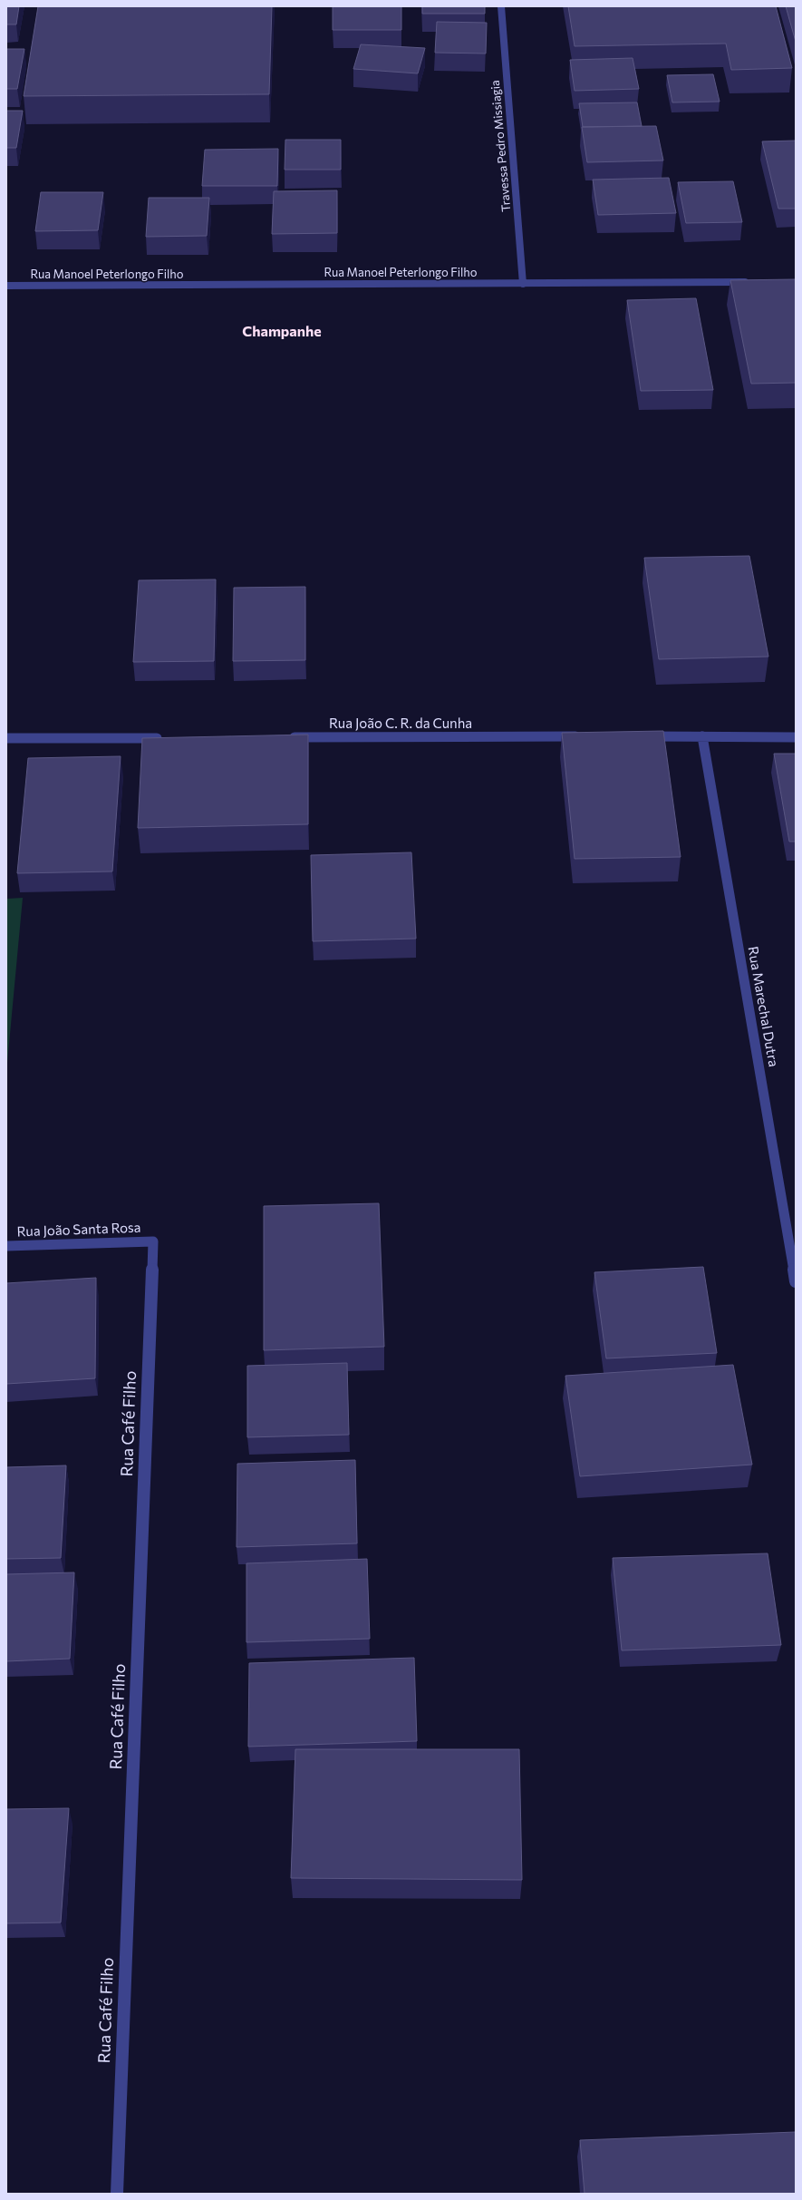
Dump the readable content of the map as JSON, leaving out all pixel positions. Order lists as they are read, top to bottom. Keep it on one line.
{"streets":{"street":["Travessa Pedro Missiagia","Rua Manoel Peterlongo Filho","Rua João C. R. da Cunha","Rua Marechal Dutra","Rua João Santa Rosa","Rua Café Filho"]},"crossings":[["Travessa Pedro Missiagia","Rua Manoel Peterlongo Filho"],["Rua João Santa Rosa","Rua Café Filho"]],"districts":["Champanhe"]}
